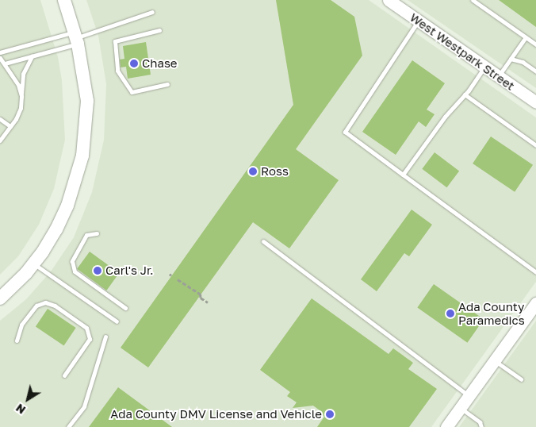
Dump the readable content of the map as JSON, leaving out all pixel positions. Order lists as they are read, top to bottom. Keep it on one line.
{"streets":{"street":["West Westpark Street"]},"places":["Chase","Ross","Carl's Jr.","Ada County Paramedics","Ada County DMV License and Vehicle"],"north":"bottom left"}
